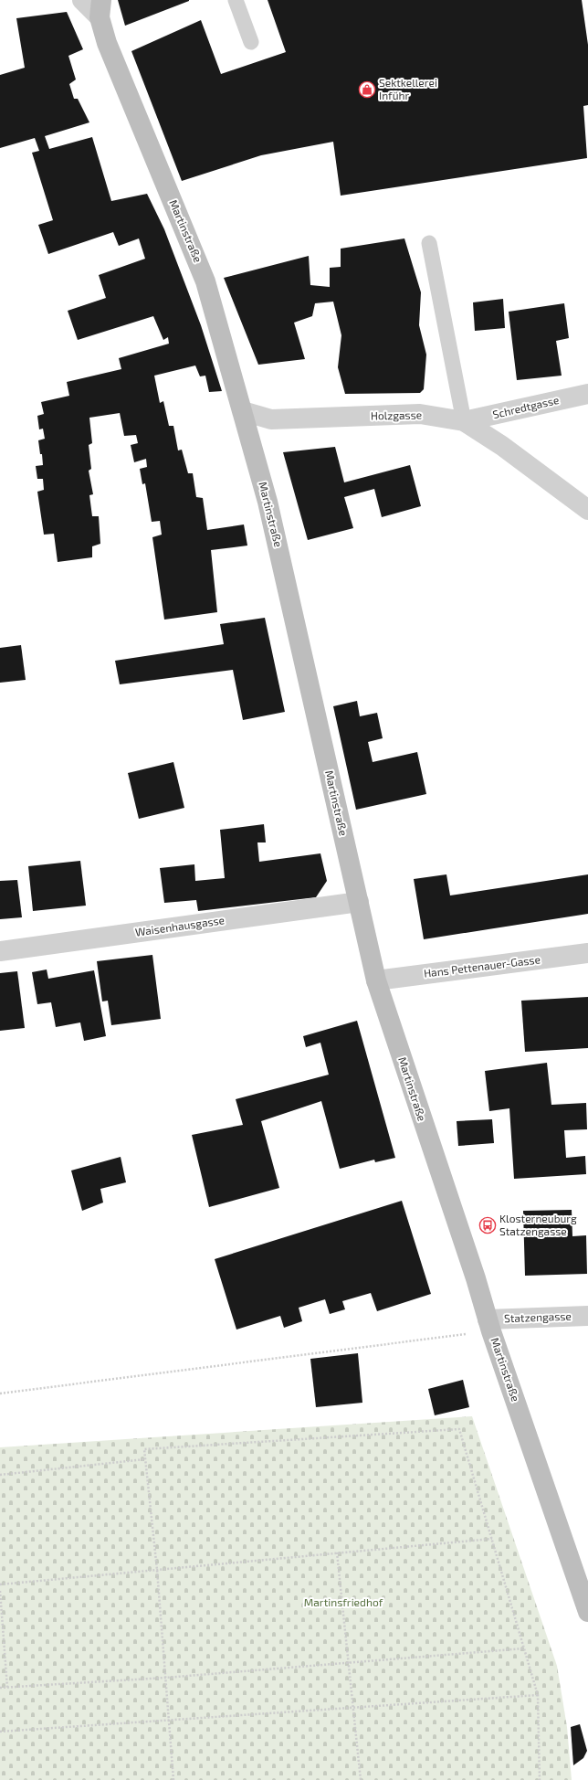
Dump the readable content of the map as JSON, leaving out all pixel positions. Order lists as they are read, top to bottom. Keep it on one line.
{"streets":{"main road":["Martinstraße"],"street":["Schredtgasse","Holzgasse","Waisenhausgasse","Hans Pettenauer-Gasse","Statzengasse"]},"crossings":[["Martinstraße","Holzgasse"],["Martinstraße","Waisenhausgasse"],["Martinstraße","Hans Pettenauer-Gasse"],["Martinstraße","Statzengasse"],["Schredtgasse","Holzgasse"]],"parks":["Martinsfriedhof"],"places":{"shop":["Sektkellerei Inführ"],"bus stop":["Klosterneuburg Statzengasse"]}}
